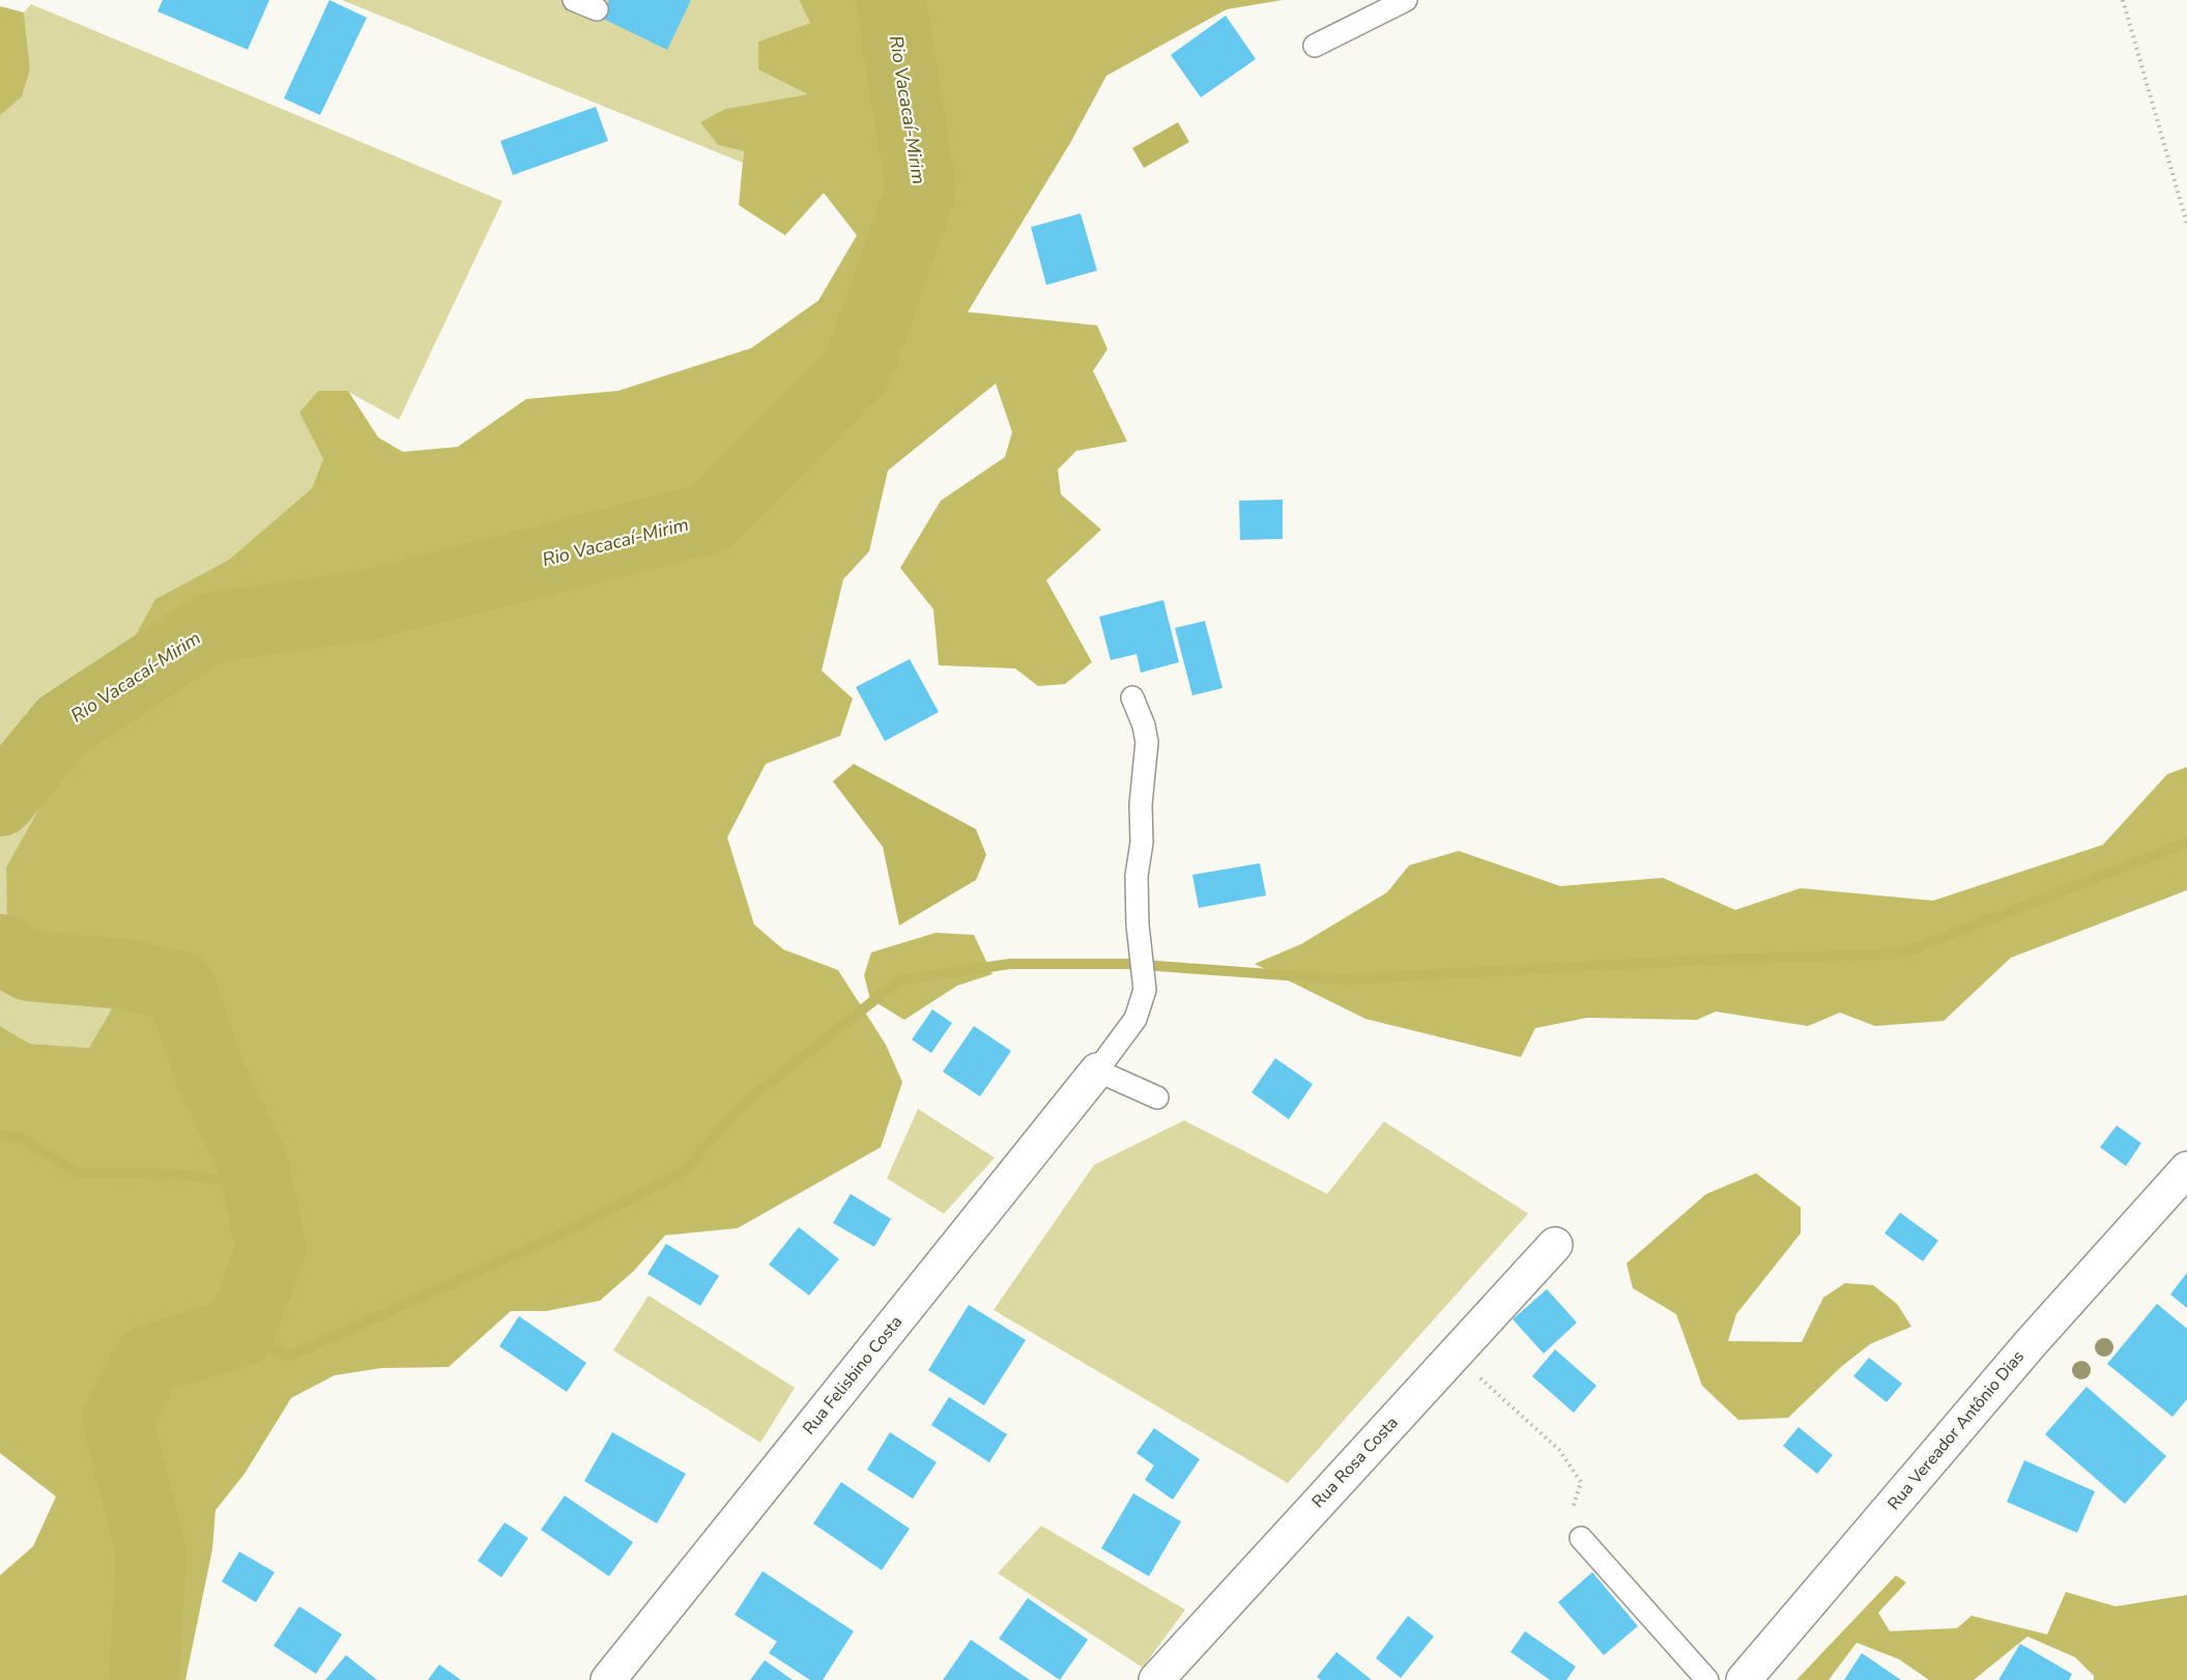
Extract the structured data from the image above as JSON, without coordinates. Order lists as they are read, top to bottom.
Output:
{
  "streets": {
    "street": ["Rua Felisbino Costa", "Rua Vereador Antônio Dias", "Rua Rosa Costa"]
  },
  "water": ["Rio Vacacaí-Mirim"]
}
